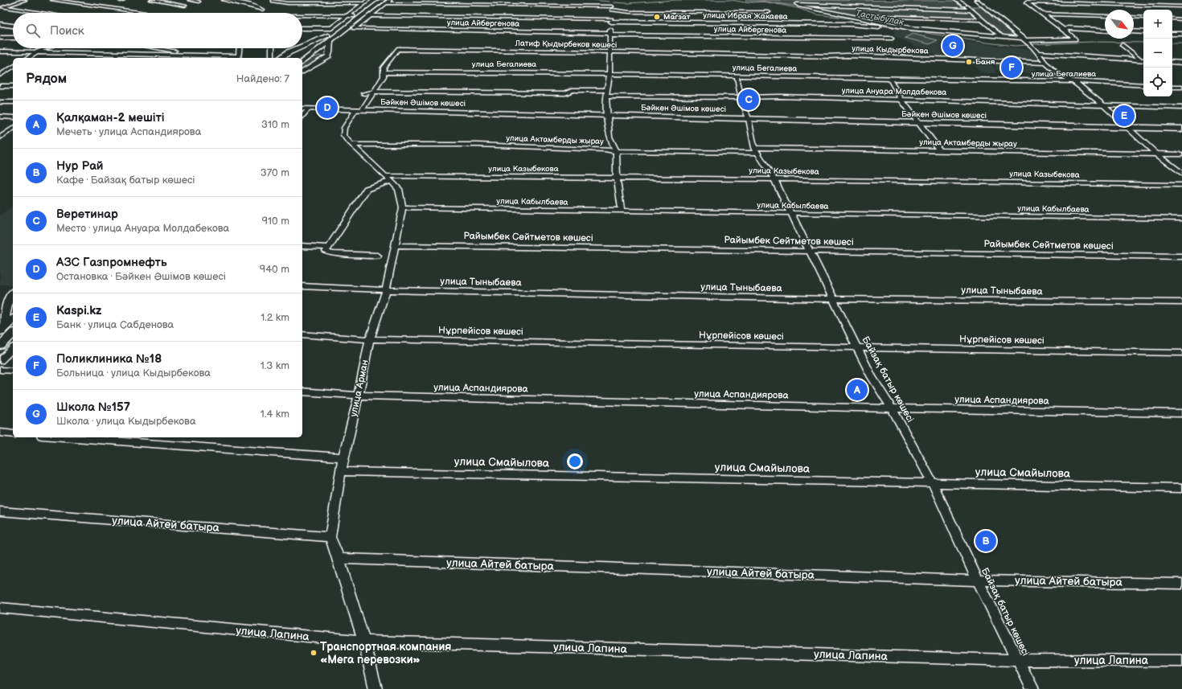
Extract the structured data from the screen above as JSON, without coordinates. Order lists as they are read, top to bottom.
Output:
{
  "streets": {
    "main road": ["Бәйкен Әшімов көшесі"],
    "street": [
      "улица Ибрая Жакаева",
      "улица Айбергенова",
      "Латиф Қыдырбеков көшесі",
      "улица Кыдырбекова",
      "улица Бегалиева",
      "улица Ануара Молдабекова",
      "улица Актамберды жырау",
      "улица Казыбекова",
      "улица Кабылбаева",
      "Райымбек Сейтметов көшесі",
      "улица Тыныбаева",
      "Нұрпейісов көшесі",
      "Байзақ батыр көшесі",
      "улица Арман",
      "улица Аспандиярова",
      "улица Смайылова",
      "улица Айтей батыра",
      "улица Лапина"
    ]
  },
  "crossings": [
    ["Латиф Қыдырбеков көшесі", "улица Кыдырбекова"],
    ["Латиф Қыдырбеков көшесі", "улица Бегалиева"],
    ["улица Бегалиева", "Байзақ батыр көшесі"],
    ["улица Ануара Молдабекова", "Байзақ батыр көшесі"],
    ["Бәйкен Әшімов көшесі", "Байзақ батыр көшесі"],
    ["Бәйкен Әшімов көшесі", "улица Арман"],
    ["улица Актамберды жырау", "Байзақ батыр көшесі"],
    ["улица Актамберды жырау", "улица Арман"],
    ["улица Казыбекова", "Байзақ батыр көшесі"],
    ["улица Казыбекова", "улица Арман"],
    ["улица Кабылбаева", "Байзақ батыр көшесі"],
    ["улица Кабылбаева", "улица Арман"],
    ["Райымбек Сейтметов көшесі", "Байзақ батыр көшесі"],
    ["Райымбек Сейтметов көшесі", "улица Арман"],
    ["улица Тыныбаева", "Байзақ батыр көшесі"],
    ["улица Тыныбаева", "улица Арман"],
    ["Нұрпейісов көшесі", "Байзақ батыр көшесі"],
    ["Нұрпейісов көшесі", "улица Арман"],
    ["Байзақ батыр көшесі", "улица Аспандиярова"],
    ["Байзақ батыр көшесі", "улица Смайылова"],
    ["Байзақ батыр көшесі", "улица Айтей батыра"],
    ["Байзақ батыр көшесі", "улица Лапина"],
    ["улица Арман", "улица Аспандиярова"],
    ["улица Арман", "улица Смайылова"],
    ["улица Арман", "улица Айтей батыра"]
  ],
  "water": ["Тастыбулак"],
  "places": ["Магзат", "Баня", "Транспортная компания «Мега перевозки»"],
  "north": "bottom right",
  "page": {
    "map_buttons": ["+", "−"],
    "search": "Поиск",
    "pins": [
      "G",
      "F",
      "C",
      "D",
      "E",
      "A",
      "B"
    ],
    "heading": ["Рядом", "Найдено: 7"],
    "list": [
      {
        "mark": "A",
        "name": "Қалқаман-2 мешіті",
        "note": "Мечеть · улица Аспандиярова",
        "value": "310 m"
      },
      {
        "mark": "B",
        "name": "Нур Рай",
        "note": "Кафе · Байзақ батыр көшесі",
        "value": "370 m"
      },
      {
        "mark": "C",
        "name": "Веретинар",
        "note": "Место · улица Ануара Молдабекова",
        "value": "910 m"
      },
      {
        "mark": "D",
        "name": "АЗС Газпромнефть",
        "note": "Остановка · Бәйкен Әшімов көшесі",
        "value": "940 m"
      },
      {
        "mark": "E",
        "name": "Kaspi.kz",
        "note": "Банк · улица Сабденова",
        "value": "1.2 km"
      },
      {
        "mark": "F",
        "name": "Поликлиника №18",
        "note": "Больница · улица Кыдырбекова",
        "value": "1.3 km"
      },
      {
        "mark": "G",
        "name": "Школа №157",
        "note": "Школа · улица Кыдырбекова",
        "value": "1.4 km"
      }
    ]
  }
}
